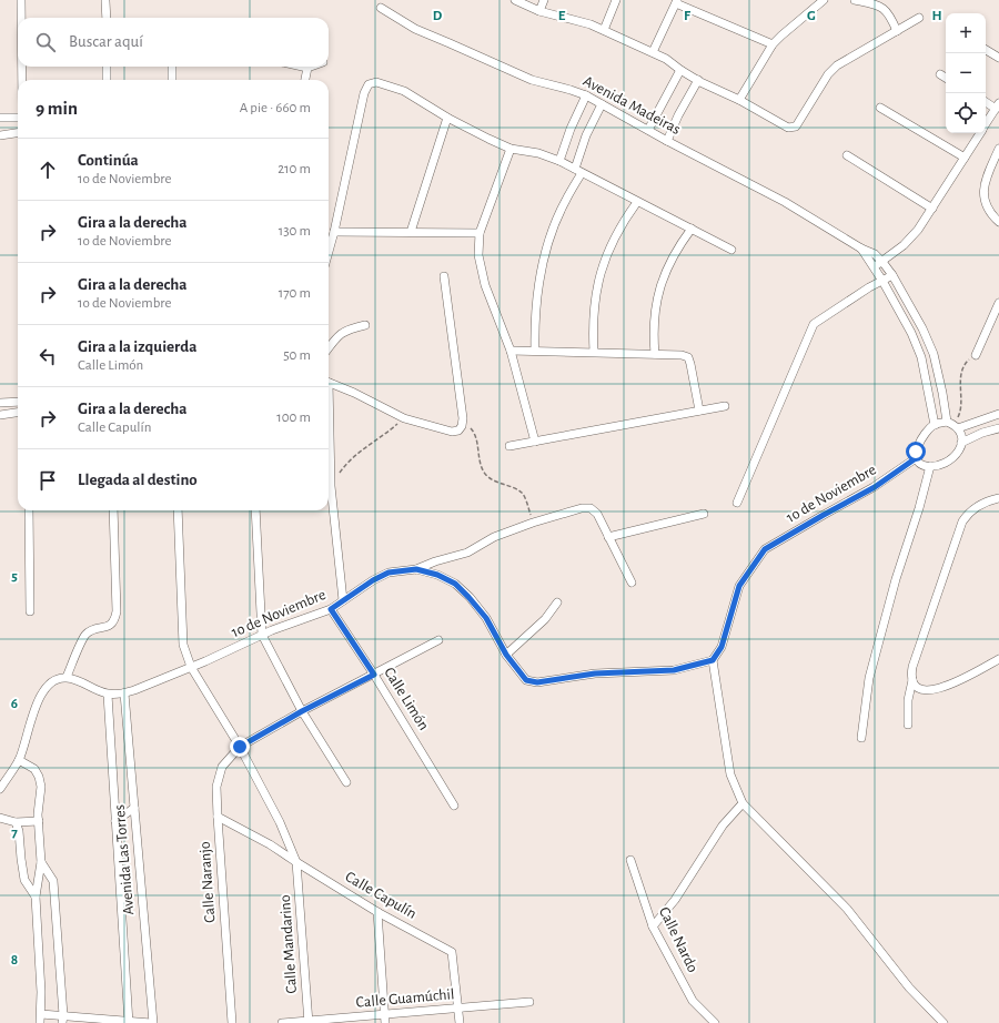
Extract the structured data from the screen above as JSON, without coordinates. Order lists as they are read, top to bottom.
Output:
{
  "streets": {
    "street": [
      "Avenida Madeiras",
      "1o de Noviembre",
      "Calle Limón",
      "Avenida Las Torres",
      "Calle Naranjo",
      "Calle Capulín",
      "Calle Nardo",
      "Calle Mandarino",
      "Calle Guamúchil"
    ]
  },
  "crossings": [
    ["Avenida Madeiras", "1o de Noviembre"],
    ["1o de Noviembre", "Calle Limón"],
    ["1o de Noviembre", "Avenida Las Torres"],
    ["Calle Naranjo", "Calle Capulín"],
    ["Calle Capulín", "Calle Mandarino"],
    ["Calle Capulín", "Calle Guamúchil"],
    ["Calle Mandarino", "Calle Guamúchil"]
  ],
  "page": {
    "map_buttons": ["+", "−"],
    "search": "Buscar aquí",
    "heading": ["9 min", "A pie · 660 m"],
    "list": [
      ["Continúa", "1o de Noviembre", "210 m"],
      ["Gira a la derecha", "1o de Noviembre", "130 m"],
      ["Gira a la derecha", "1o de Noviembre", "170 m"],
      ["Gira a la izquierda", "Calle Limón", "50 m"],
      ["Gira a la derecha", "Calle Capulín", "100 m"],
      "Llegada al destino"
    ]
  },
  "grid": {
    "columns": [
      "D",
      "E",
      "F",
      "G",
      "H"
    ],
    "rows": [
      "5",
      "6",
      "7",
      "8"
    ]
  }
}
